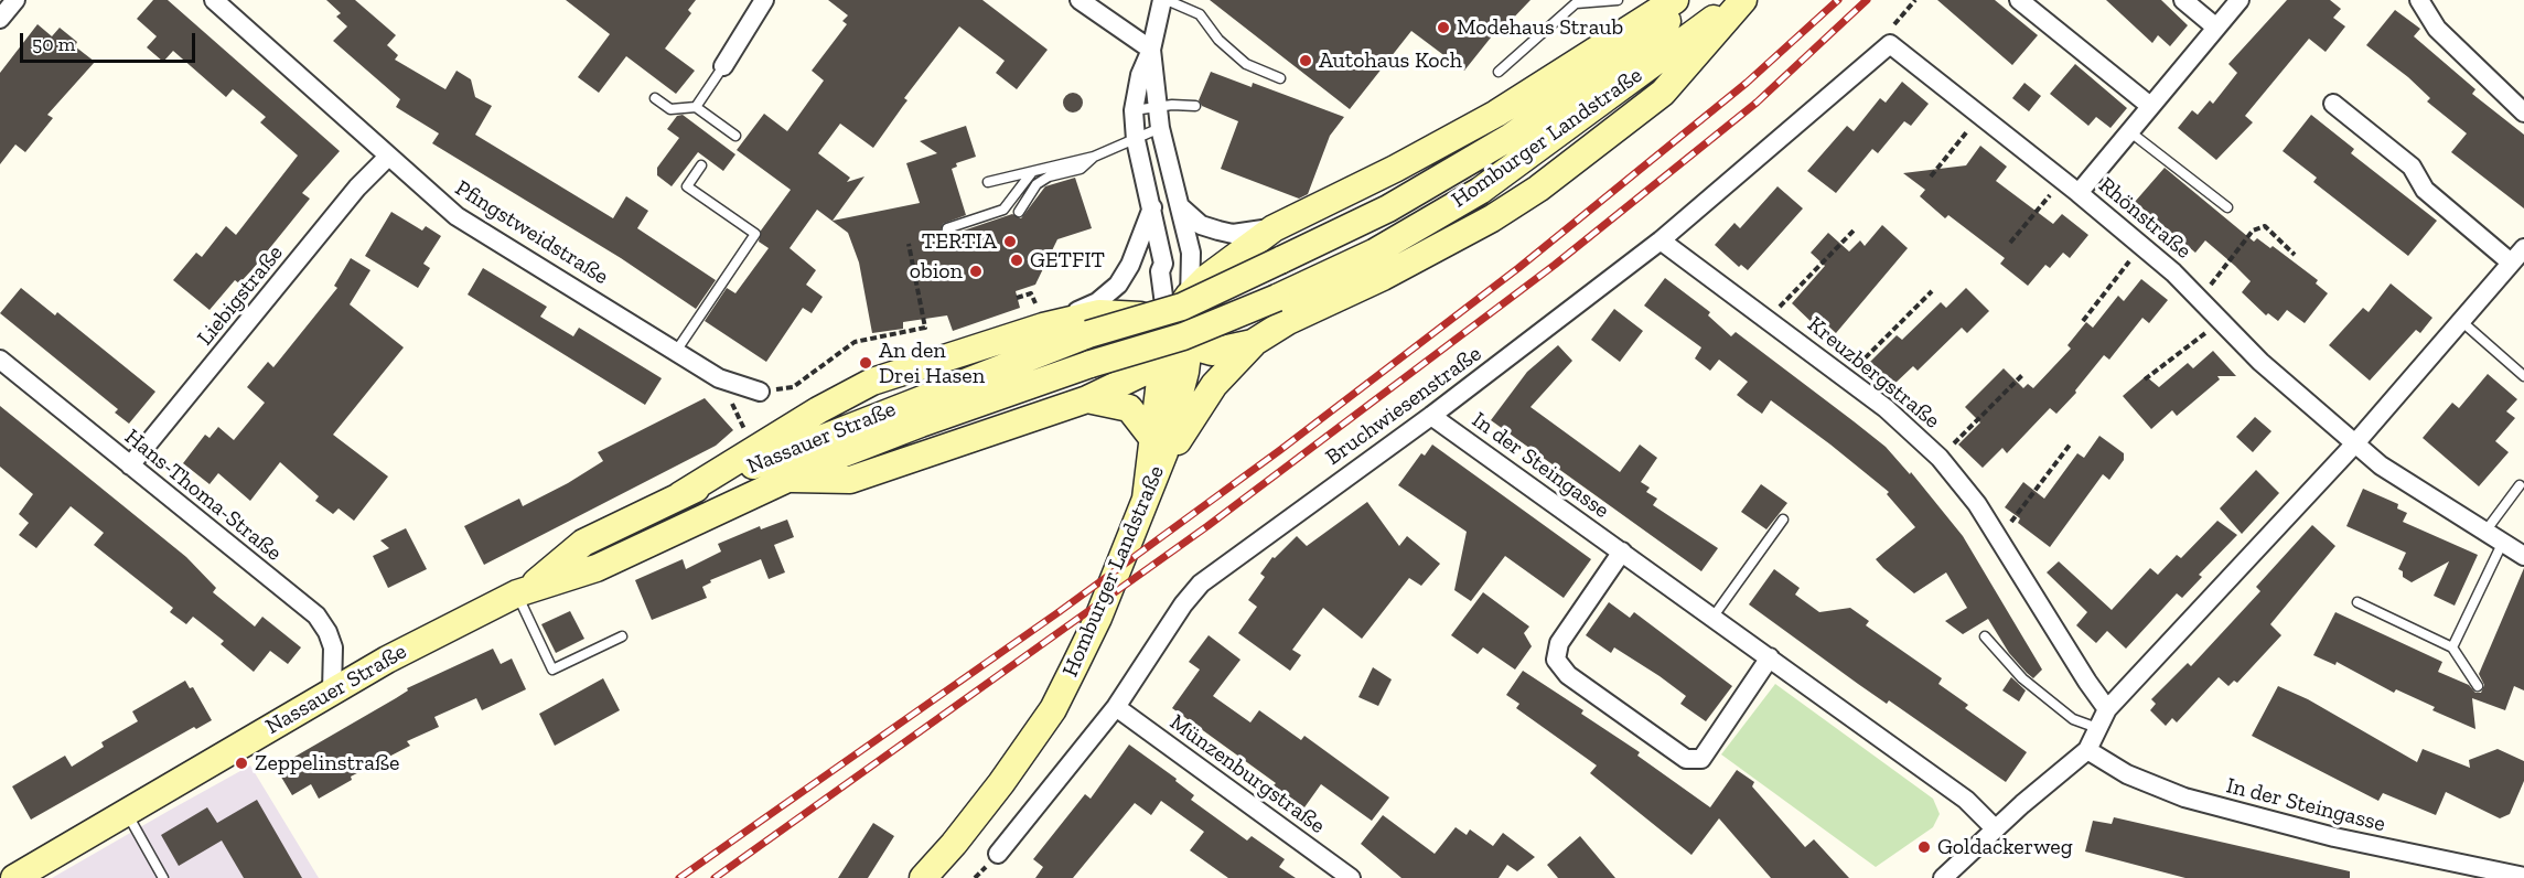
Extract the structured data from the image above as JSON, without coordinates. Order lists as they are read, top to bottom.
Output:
{
  "streets": {
    "main road": ["Homburger Landstraße", "Nassauer Straße"],
    "street": [
      "Rhönstraße",
      "Pfingstweidstraße",
      "Liebigstraße",
      "Kreuzbergstraße",
      "Bruchwiesenstraße",
      "In der Steingasse",
      "Hans-Thoma-Straße",
      "Münzenburgstraße"
    ]
  },
  "crossings": [
    ["Homburger Landstraße", "Nassauer Straße"],
    ["Rhönstraße", "Bruchwiesenstraße"],
    ["Pfingstweidstraße", "Liebigstraße"],
    ["Liebigstraße", "Hans-Thoma-Straße"],
    ["Kreuzbergstraße", "Bruchwiesenstraße"],
    ["Bruchwiesenstraße", "In der Steingasse"],
    ["Bruchwiesenstraße", "Münzenburgstraße"],
    ["Nassauer Straße", "Hans-Thoma-Straße"]
  ],
  "places": [
    "Modehaus Straub",
    "Autohaus Koch",
    "TERTIA",
    "GETFIT",
    "obion",
    "An den Drei Hasen",
    "Zeppelinstraße",
    "Goldackerweg"
  ],
  "scale_bar": "50 m"
}
